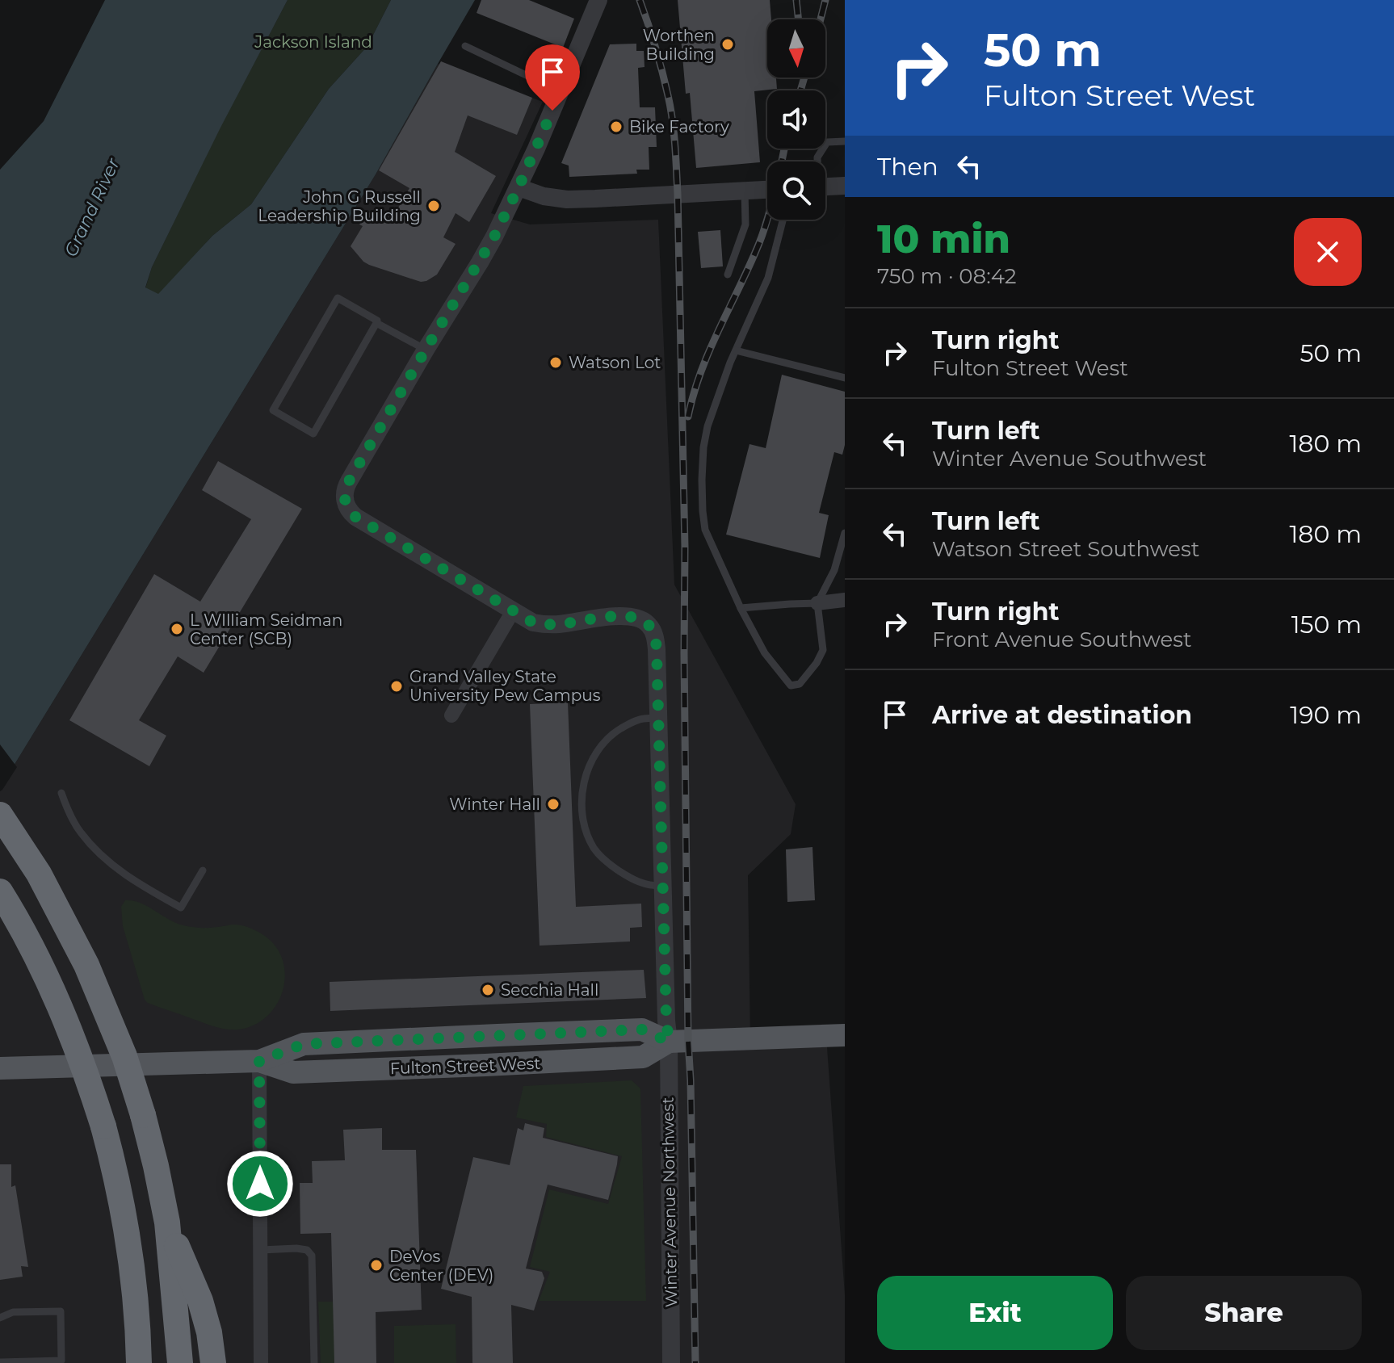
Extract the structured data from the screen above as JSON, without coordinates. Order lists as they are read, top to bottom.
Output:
{
  "streets": {
    "main road": ["Fulton Street West"],
    "street": ["Winter Avenue Northwest"]
  },
  "crossings": [
    ["Fulton Street West", "Winter Avenue Northwest"]
  ],
  "water": ["Grand River"],
  "parks": ["Jackson Island"],
  "places": [
    "Worthen Building",
    "Bike Factory",
    "John G Russell Leadership Building",
    "Watson Lot",
    "L WIlliam Seidman Center (SCB)",
    "Grand Valley State University Pew Campus",
    "Winter Hall",
    "Secchia Hall",
    "DeVos Center (DEV)"
  ],
  "north": "bottom",
  "page": {
    "turn": ["50 m", "Fulton Street West"],
    "then": "Then",
    "heading": ["10 min", "750 m · 08:42"],
    "list": [
      {
        "name": "Turn right",
        "note": "Fulton Street West",
        "value": "50 m"
      },
      {
        "name": "Turn left",
        "note": "Winter Avenue Southwest",
        "value": "180 m"
      },
      {
        "name": "Turn left",
        "note": "Watson Street Southwest",
        "value": "180 m"
      },
      {
        "name": "Turn right",
        "note": "Front Avenue Southwest",
        "value": "150 m"
      },
      {
        "name": "Arrive at destination",
        "value": "190 m"
      }
    ],
    "buttons": ["Exit", "Share"]
  }
}
